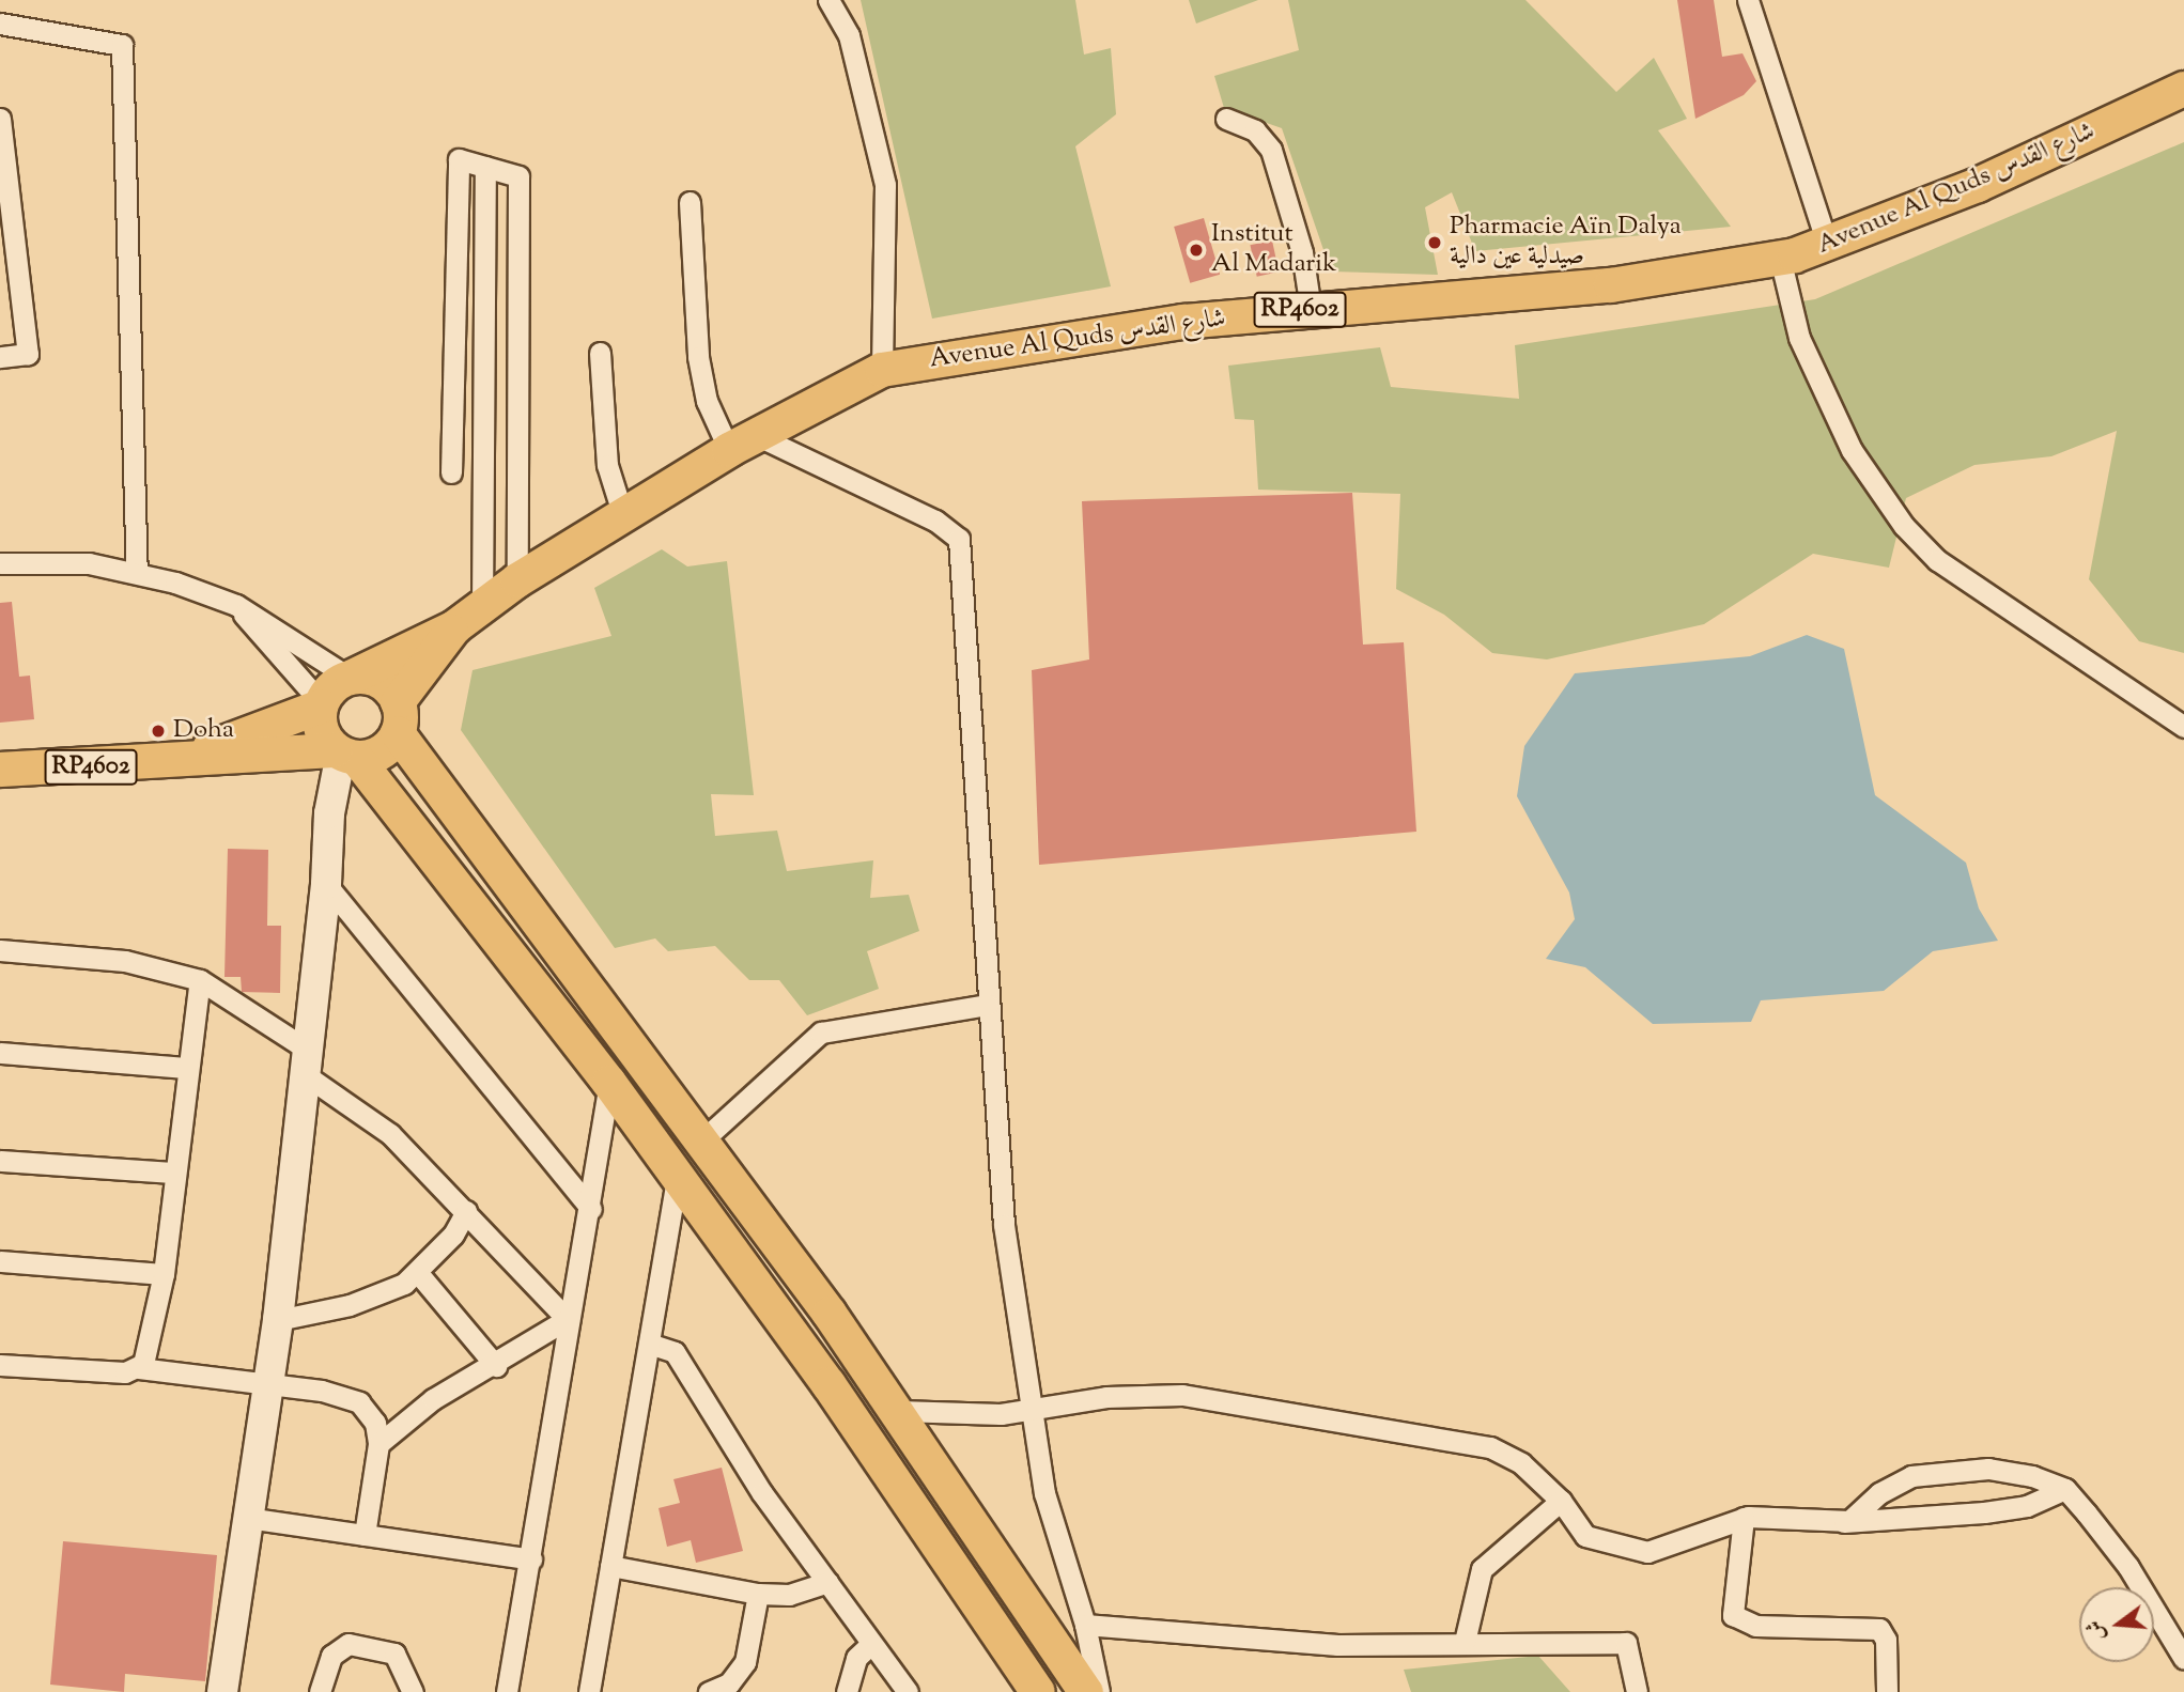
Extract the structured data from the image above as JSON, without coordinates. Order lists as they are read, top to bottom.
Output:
{
  "streets": {
    "main road": ["Avenue Al Quds شارع القدس", "RP4602"]
  },
  "crossings": [
    ["Avenue Al Quds شارع القدس", "RP4602"]
  ],
  "places": ["Pharmacie Aïn Dalya صيدلية عين دالية", "Institut Al Madarik", "Doha"],
  "north": "left"
}
